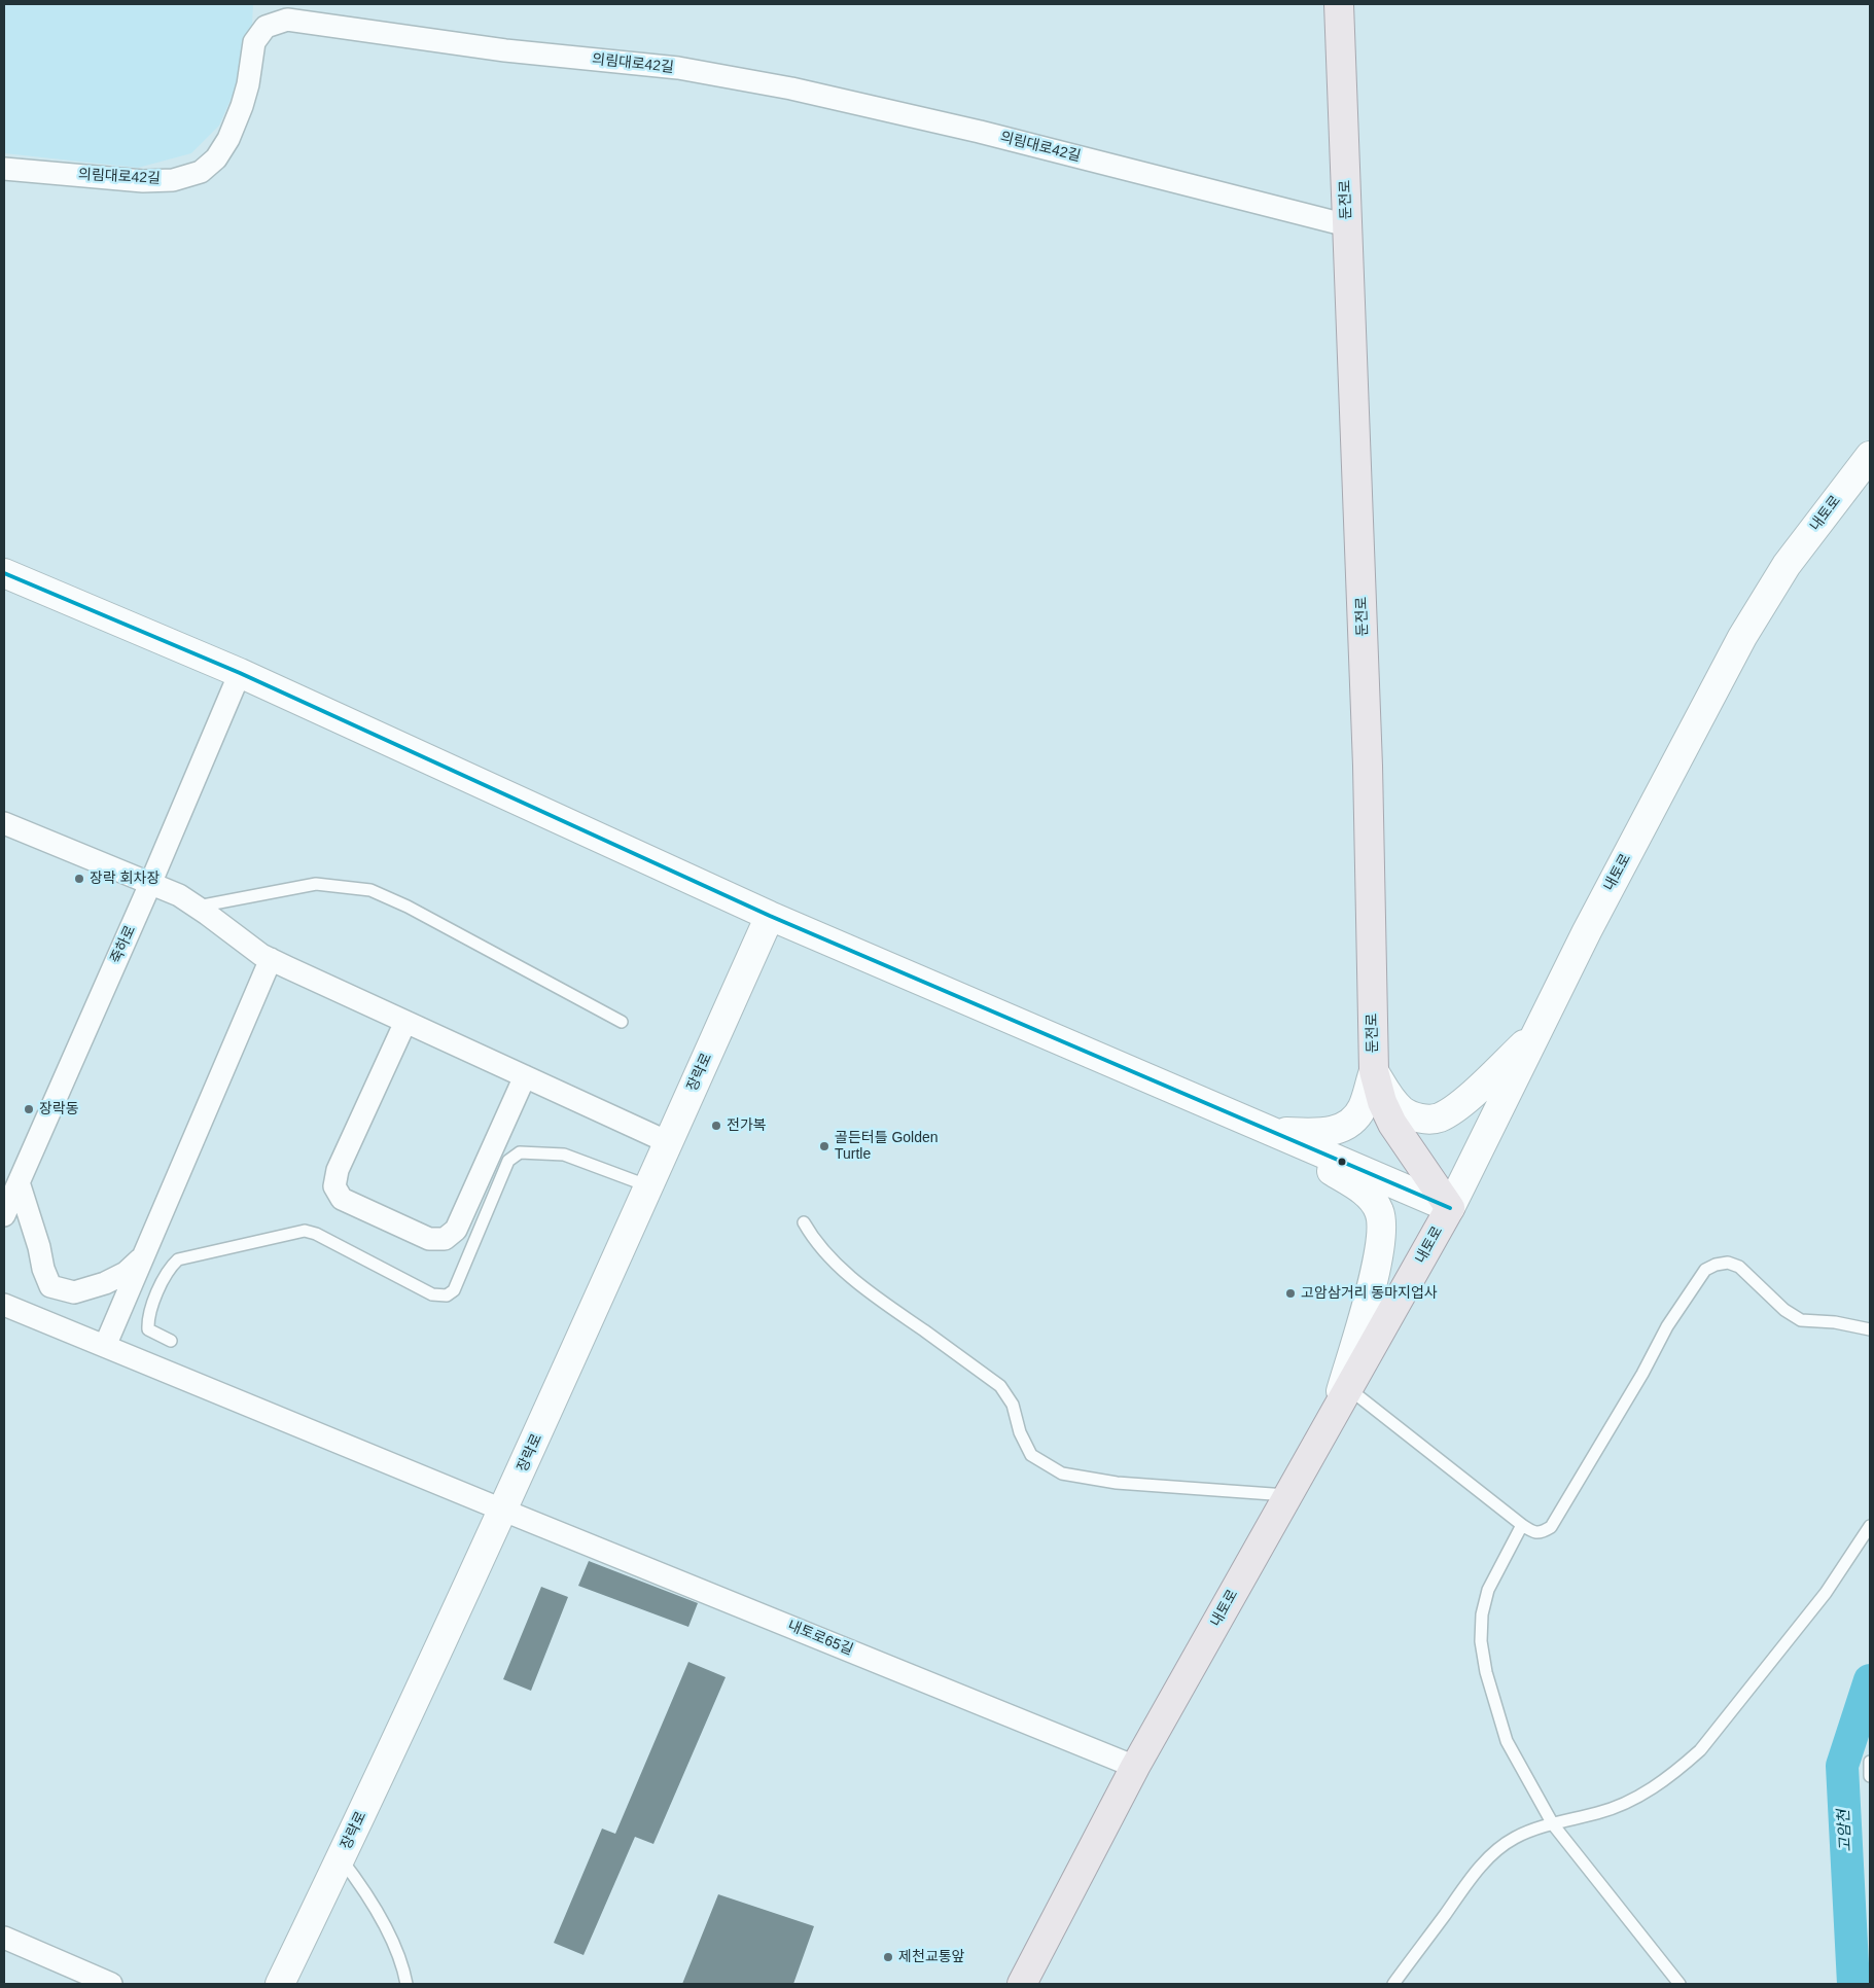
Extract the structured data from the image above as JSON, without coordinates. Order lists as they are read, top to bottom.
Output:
{
  "streets": {
    "main road": ["둔전로", "내토로"],
    "street": [
      "의림대로42길",
      "죽하로",
      "장락로",
      "내토로65길"
    ]
  },
  "crossings": [
    ["의림대로42길", "둔전로"],
    ["둔전로", "내토로"],
    ["내토로", "내토로65길"],
    ["장락로", "내토로65길"]
  ],
  "water": ["고암천"],
  "places": [
    "장락 회차장",
    "장락동",
    "전가복",
    "골든터틀 Golden Turtle",
    "고암삼거리 동마지업사",
    "제천교통앞"
  ]
}
